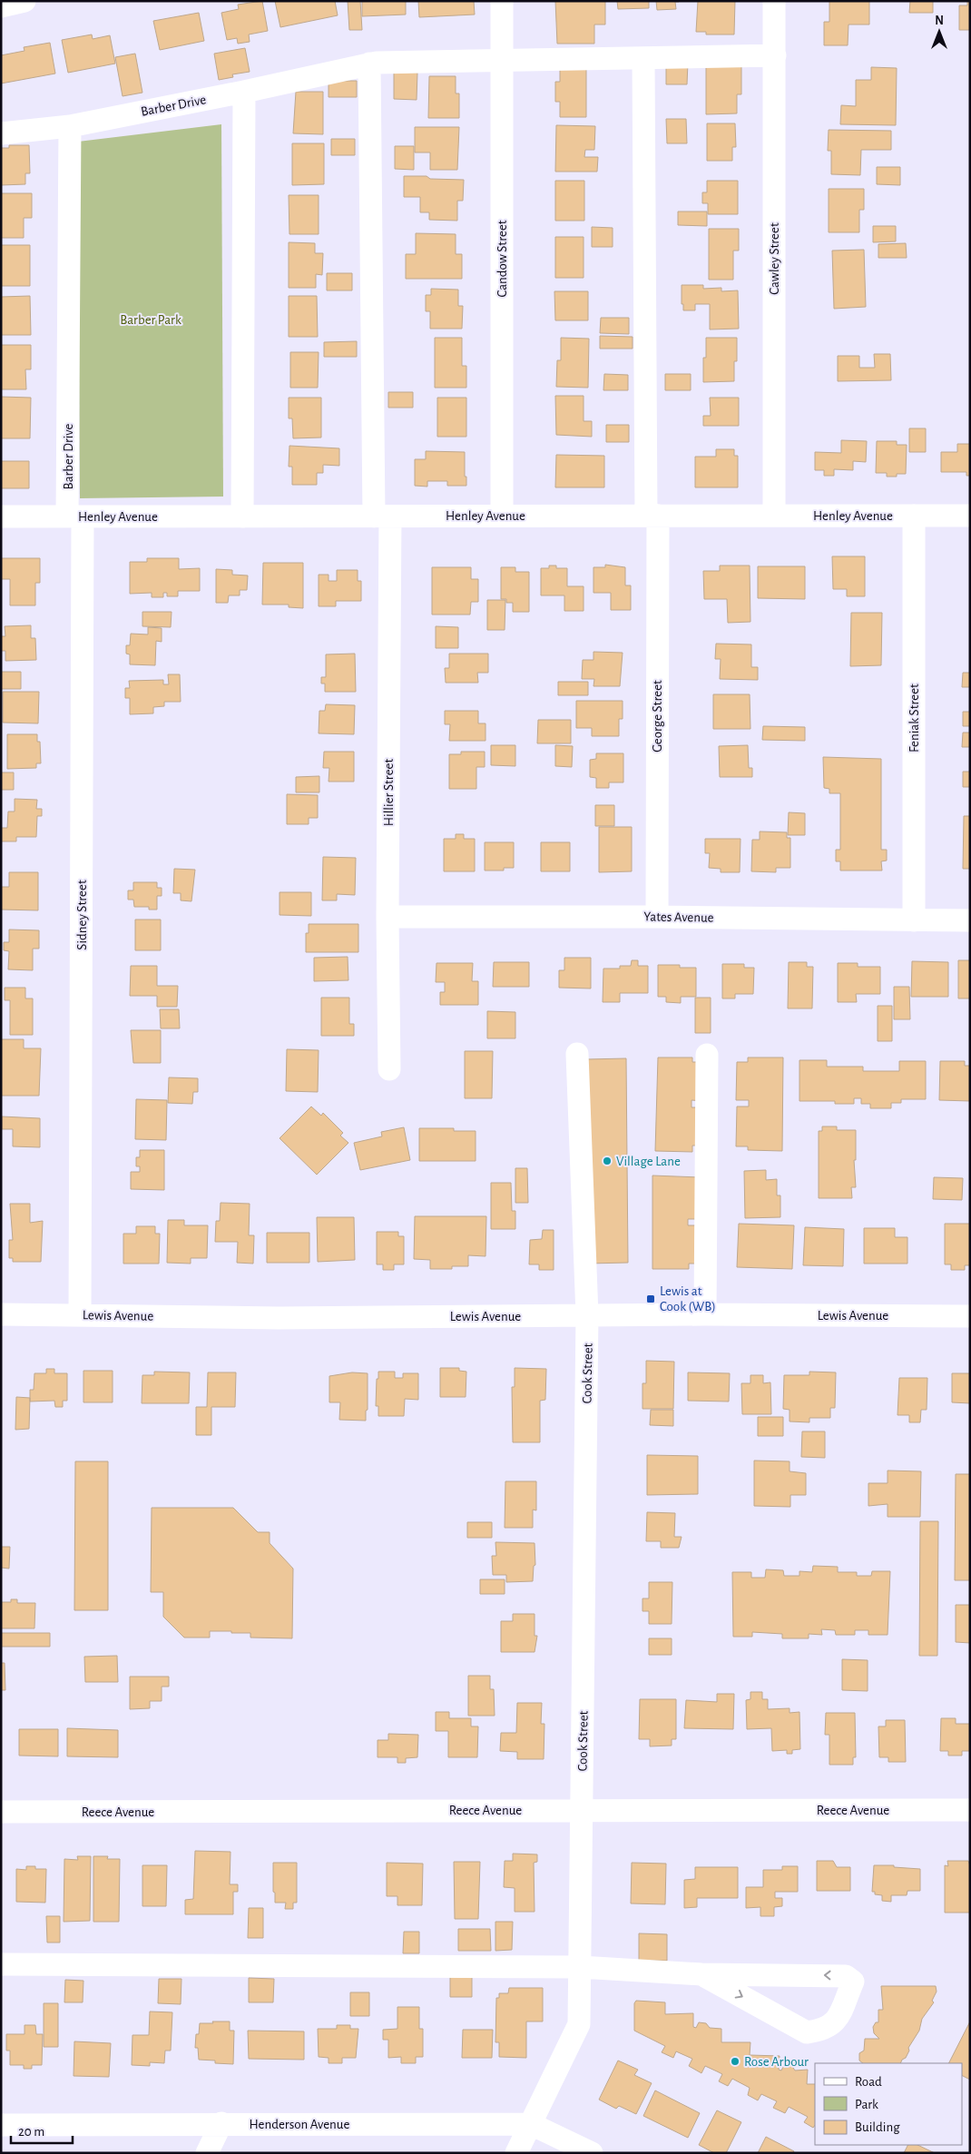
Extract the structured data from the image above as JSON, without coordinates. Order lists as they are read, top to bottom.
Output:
{
  "streets": {
    "street": [
      "Barber Drive",
      "Candow Street",
      "Cawley Street",
      "Henley Avenue",
      "George Street",
      "Feniak Street",
      "Hillier Street",
      "Sidney Street",
      "Yates Avenue",
      "Lewis Avenue",
      "Cook Street",
      "Reece Avenue",
      "Henderson Avenue"
    ]
  },
  "crossings": [
    ["Barber Drive", "Candow Street"],
    ["Barber Drive", "Cawley Street"],
    ["Barber Drive", "Henley Avenue"],
    ["Barber Drive", "George Street"],
    ["Barber Drive", "Hillier Street"],
    ["Barber Drive", "Sidney Street"],
    ["Candow Street", "Henley Avenue"],
    ["Cawley Street", "Henley Avenue"],
    ["Henley Avenue", "George Street"],
    ["Henley Avenue", "Feniak Street"],
    ["Henley Avenue", "Hillier Street"],
    ["Henley Avenue", "Sidney Street"],
    ["George Street", "Yates Avenue"],
    ["Feniak Street", "Yates Avenue"],
    ["Hillier Street", "Yates Avenue"],
    ["Sidney Street", "Lewis Avenue"],
    ["Lewis Avenue", "Cook Street"],
    ["Cook Street", "Reece Avenue"],
    ["Cook Street", "Henderson Avenue"]
  ],
  "parks": ["Barber Park"],
  "places": {
    "other": ["Village Lane", "Rose Arbour"],
    "transit": ["Lewis at Cook (WB)"]
  },
  "legend": ["Road", "Park", "Building"],
  "scale_bar": "20 m",
  "north": "top"
}
